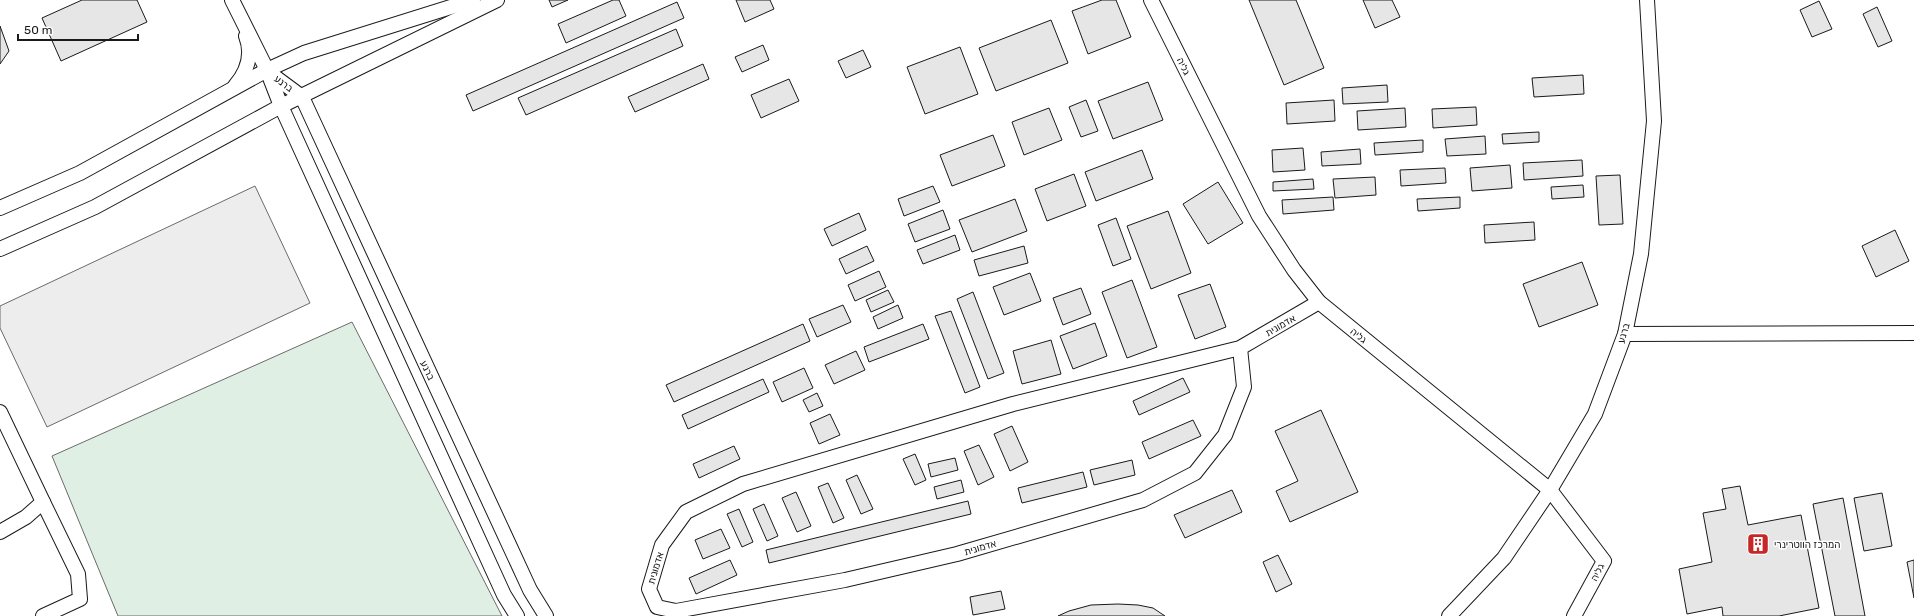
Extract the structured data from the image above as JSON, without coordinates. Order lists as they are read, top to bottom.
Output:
{
  "streets": {
    "street": ["גליה", "ברנע", "אדמונית"]
  },
  "crossings": [
    ["גליה", "ברנע"],
    ["גליה", "אדמונית"]
  ],
  "places": {
    "building": ["המרכז הווטרינרי"]
  },
  "scale_bar": "50 m"
}
